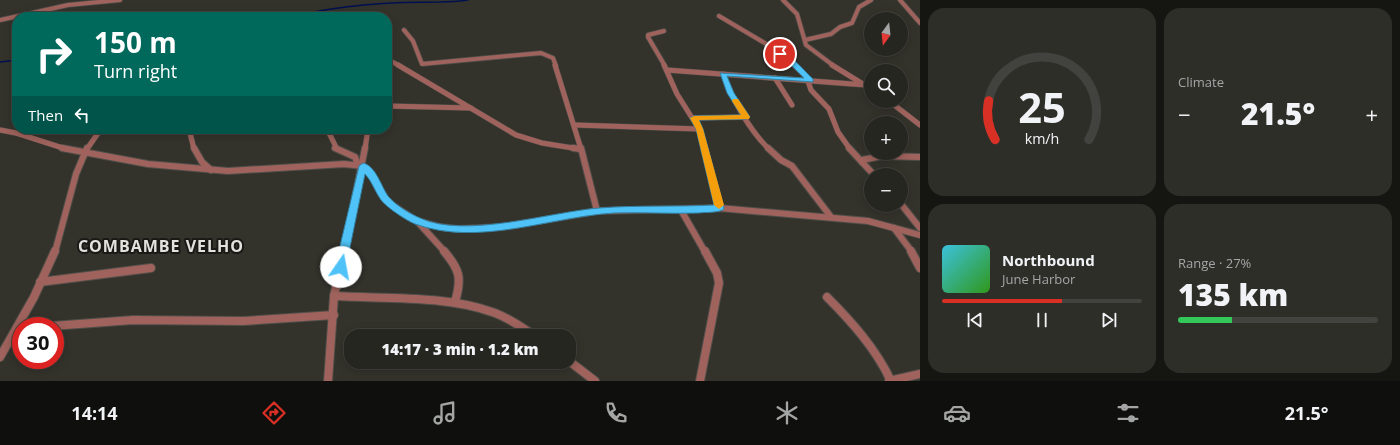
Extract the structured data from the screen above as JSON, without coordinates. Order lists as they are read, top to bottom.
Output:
{
  "districts": ["COMBAMBE VELHO"],
  "north": "bottom",
  "page": {
    "tile": [
      "Climate",
      ["Range · 27%", "135 km"]
    ],
    "map_buttons": ["+", "−"],
    "turn": ["150 m", "Turn right"],
    "then": "Then",
    "heat": ["−", "21.5°", "+"],
    "song": ["Northbound", "June Harbor"],
    "limit": "30",
    "trip": "14:17 · 3 min · 1.2 km",
    "tabs": ["14:14", "21.5°"],
    "gauge": ["25", "km/h"]
  }
}
